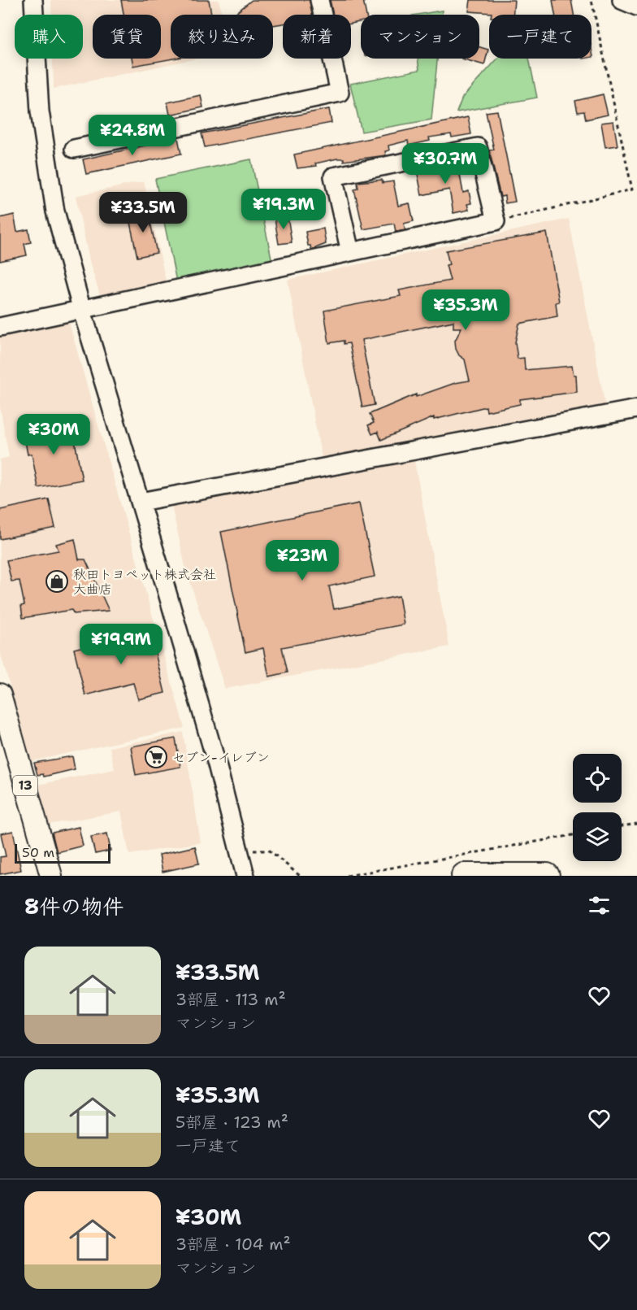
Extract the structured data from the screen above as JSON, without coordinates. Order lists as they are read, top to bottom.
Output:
{
  "streets": {
    "main road": ["13"]
  },
  "places": {
    "shop": ["秋田トヨペット株式会社 大曲店"],
    "supermarket": ["セブン-イレブン"]
  },
  "scale_bar": "50 m",
  "page": {
    "chip": [
      "購入",
      "賃貸",
      "絞り込み",
      "新着",
      "マンション",
      "一戸建て"
    ],
    "price": [
      "¥24.8M",
      "¥30.7M",
      "¥19.3M",
      "¥33.5M",
      "¥35.3M",
      "¥30M",
      "¥23M",
      "¥19.9M"
    ],
    "scale": "50 m",
    "heading": "8件の物件",
    "list": [
      {
        "name": "¥33.5M",
        "note": "3部屋 · 113 m² · マンション"
      },
      {
        "name": "¥35.3M",
        "note": "5部屋 · 123 m² · 一戸建て"
      },
      {
        "name": "¥30M",
        "note": "3部屋 · 104 m² · マンション"
      }
    ]
  }
}
